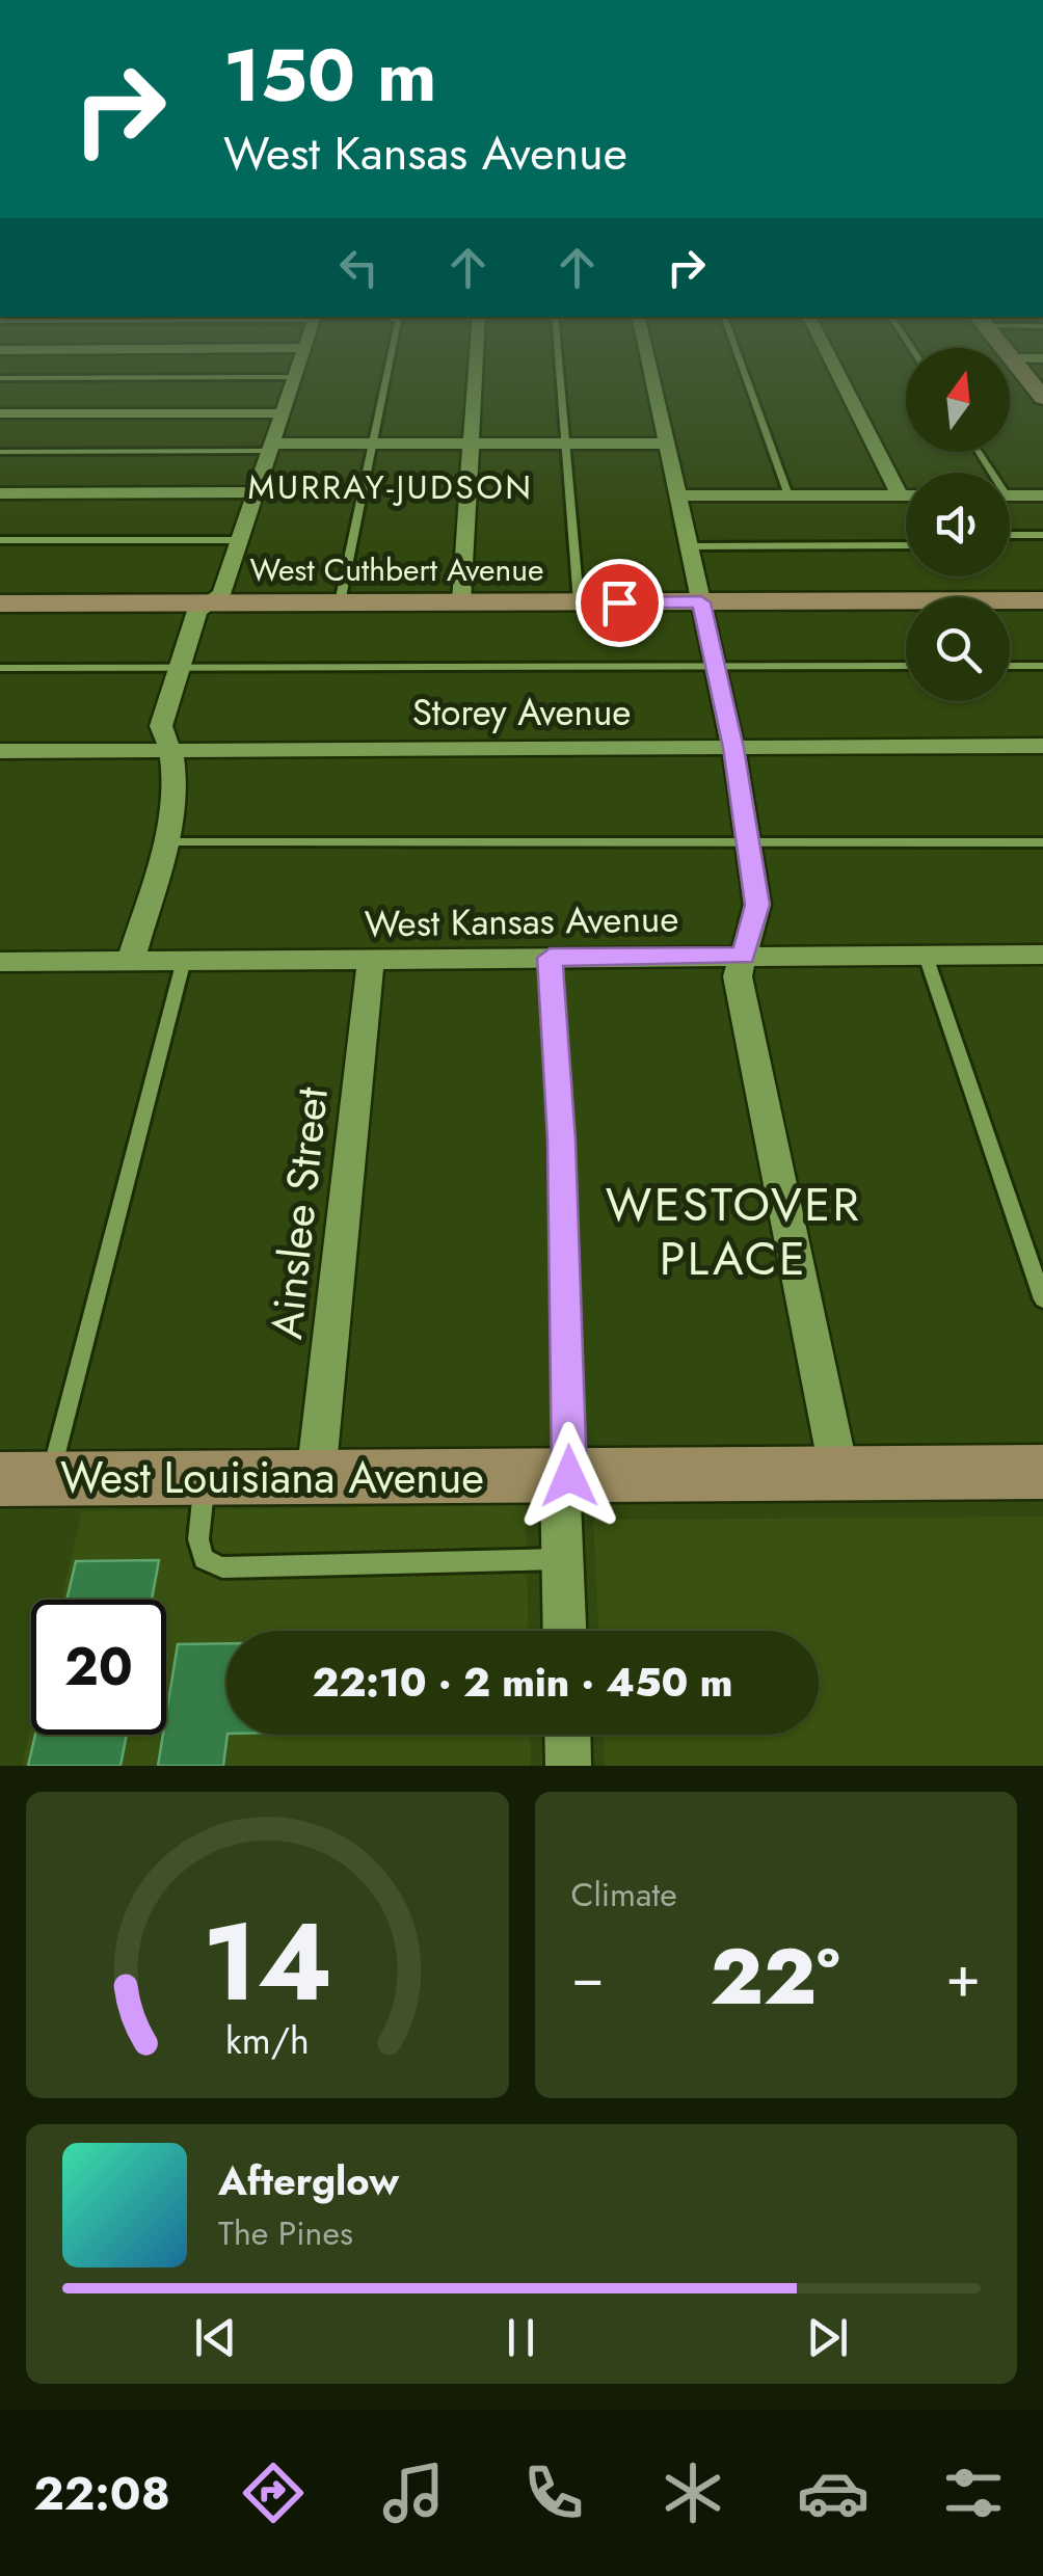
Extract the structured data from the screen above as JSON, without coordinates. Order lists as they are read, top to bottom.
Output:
{
  "streets": {
    "street": [
      "West Cuthbert Avenue",
      "Storey Avenue",
      "West Kansas Avenue",
      "Ainslee Street",
      "West Louisiana Avenue"
    ]
  },
  "crossings": [
    ["West Kansas Avenue", "Ainslee Street"],
    ["Ainslee Street", "West Louisiana Avenue"]
  ],
  "districts": ["MURRAY-JUDSON", "WESTOVER PLACE"],
  "north": "top",
  "page": {
    "turn": ["150 m", "West Kansas Avenue"],
    "limit": "20",
    "trip": "22:10 · 2 min · 450 m",
    "tile": "Climate",
    "heat": ["−", "22°", "+"],
    "song": ["Afterglow", "The Pines"],
    "tabs": "22:08",
    "gauge": ["14", "km/h"]
  }
}
